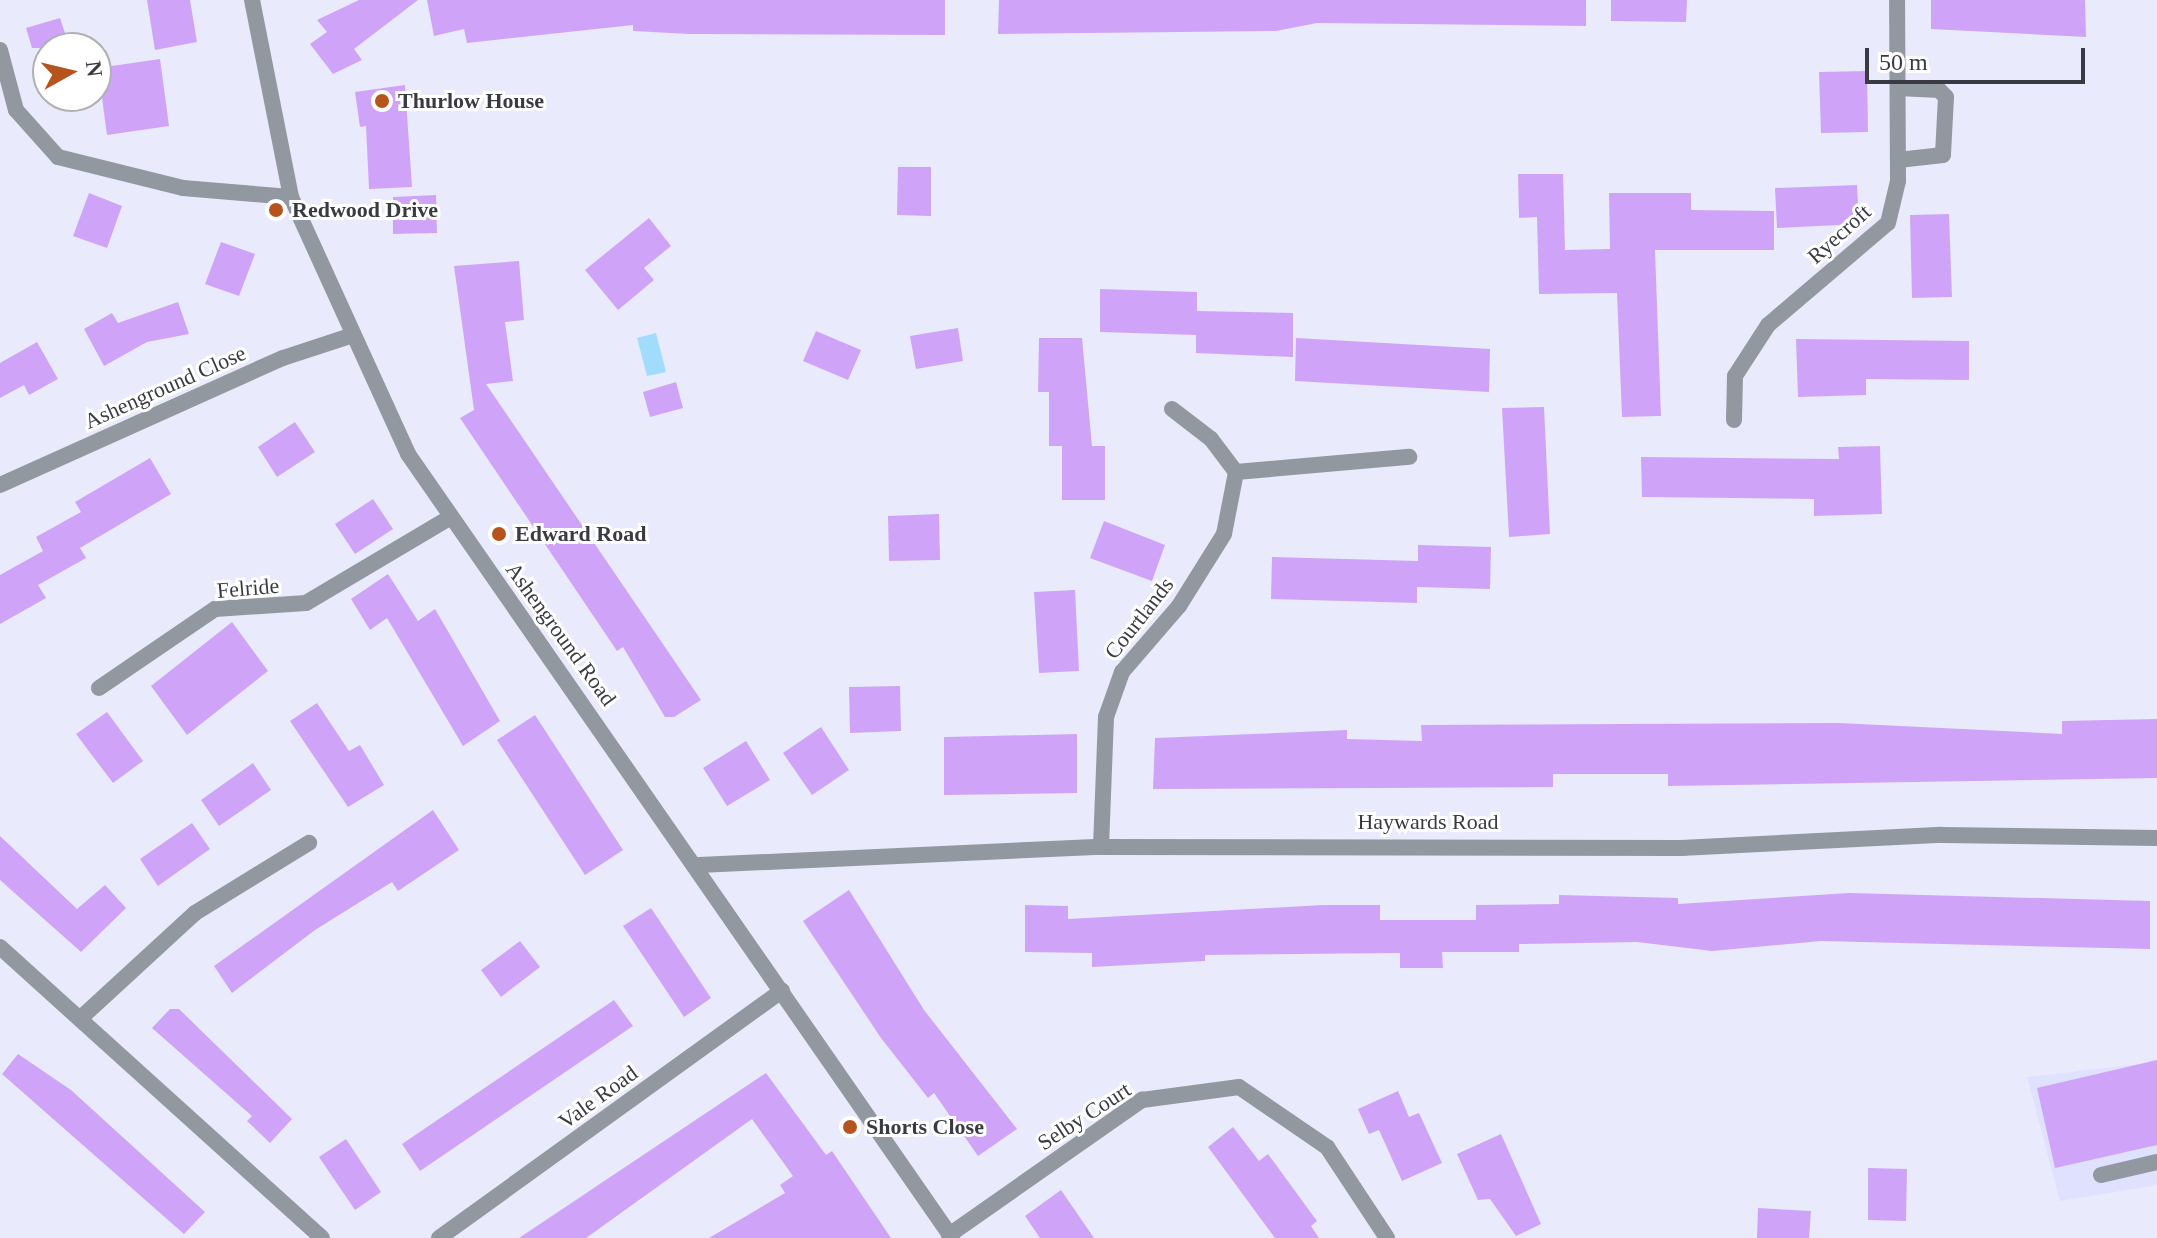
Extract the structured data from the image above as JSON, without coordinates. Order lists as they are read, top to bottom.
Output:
{
  "streets": {
    "street": [
      "Ryecroft",
      "Ashenground Close",
      "Felride",
      "Courtlands",
      "Ashenground Road",
      "Haywards Road",
      "Vale Road",
      "Selby Court"
    ]
  },
  "crossings": [
    ["Ashenground Close", "Ashenground Road"],
    ["Felride", "Ashenground Road"],
    ["Courtlands", "Haywards Road"],
    ["Ashenground Road", "Haywards Road"],
    ["Ashenground Road", "Vale Road"],
    ["Ashenground Road", "Selby Court"]
  ],
  "places": [
    "Thurlow House",
    "Redwood Drive",
    "Edward Road",
    "Shorts Close"
  ],
  "scale_bar": "50 m",
  "north": "right"
}
